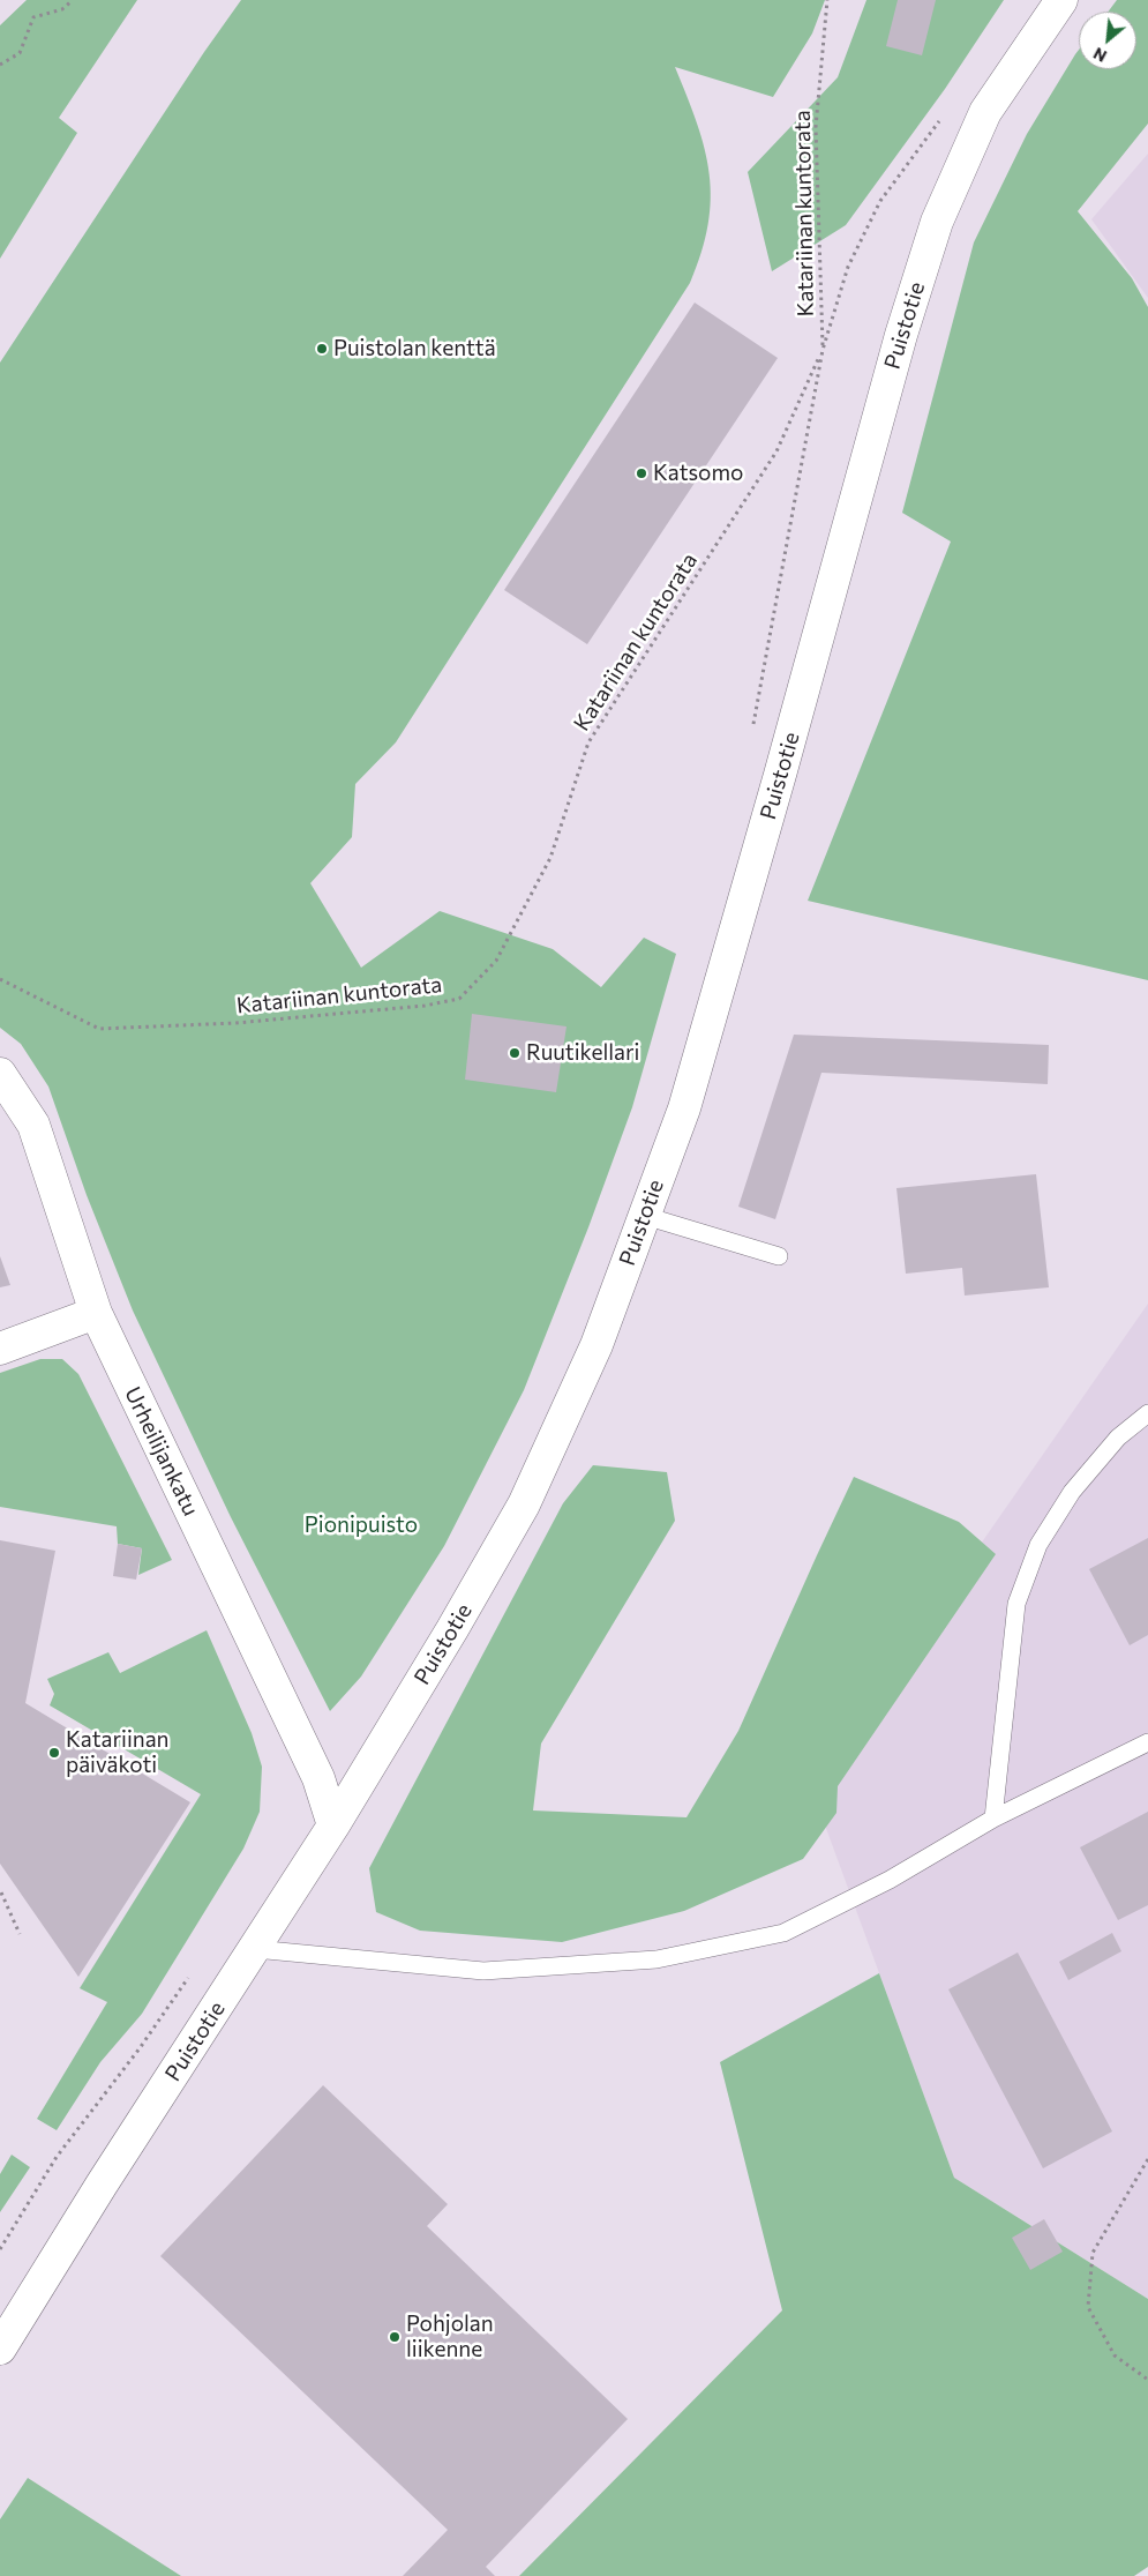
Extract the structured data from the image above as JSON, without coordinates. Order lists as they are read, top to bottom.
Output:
{
  "streets": {
    "street": ["Puistotie", "Urheilijankatu"],
    "path": ["Katariinan kuntorata"]
  },
  "crossings": [
    ["Puistotie", "Urheilijankatu"]
  ],
  "parks": ["Pionipuisto"],
  "places": [
    "Puistolan kenttä",
    "Katsomo",
    "Ruutikellari",
    "Katariinan päiväkoti",
    "Pohjolan liikenne"
  ],
  "north": "bottom left"
}
